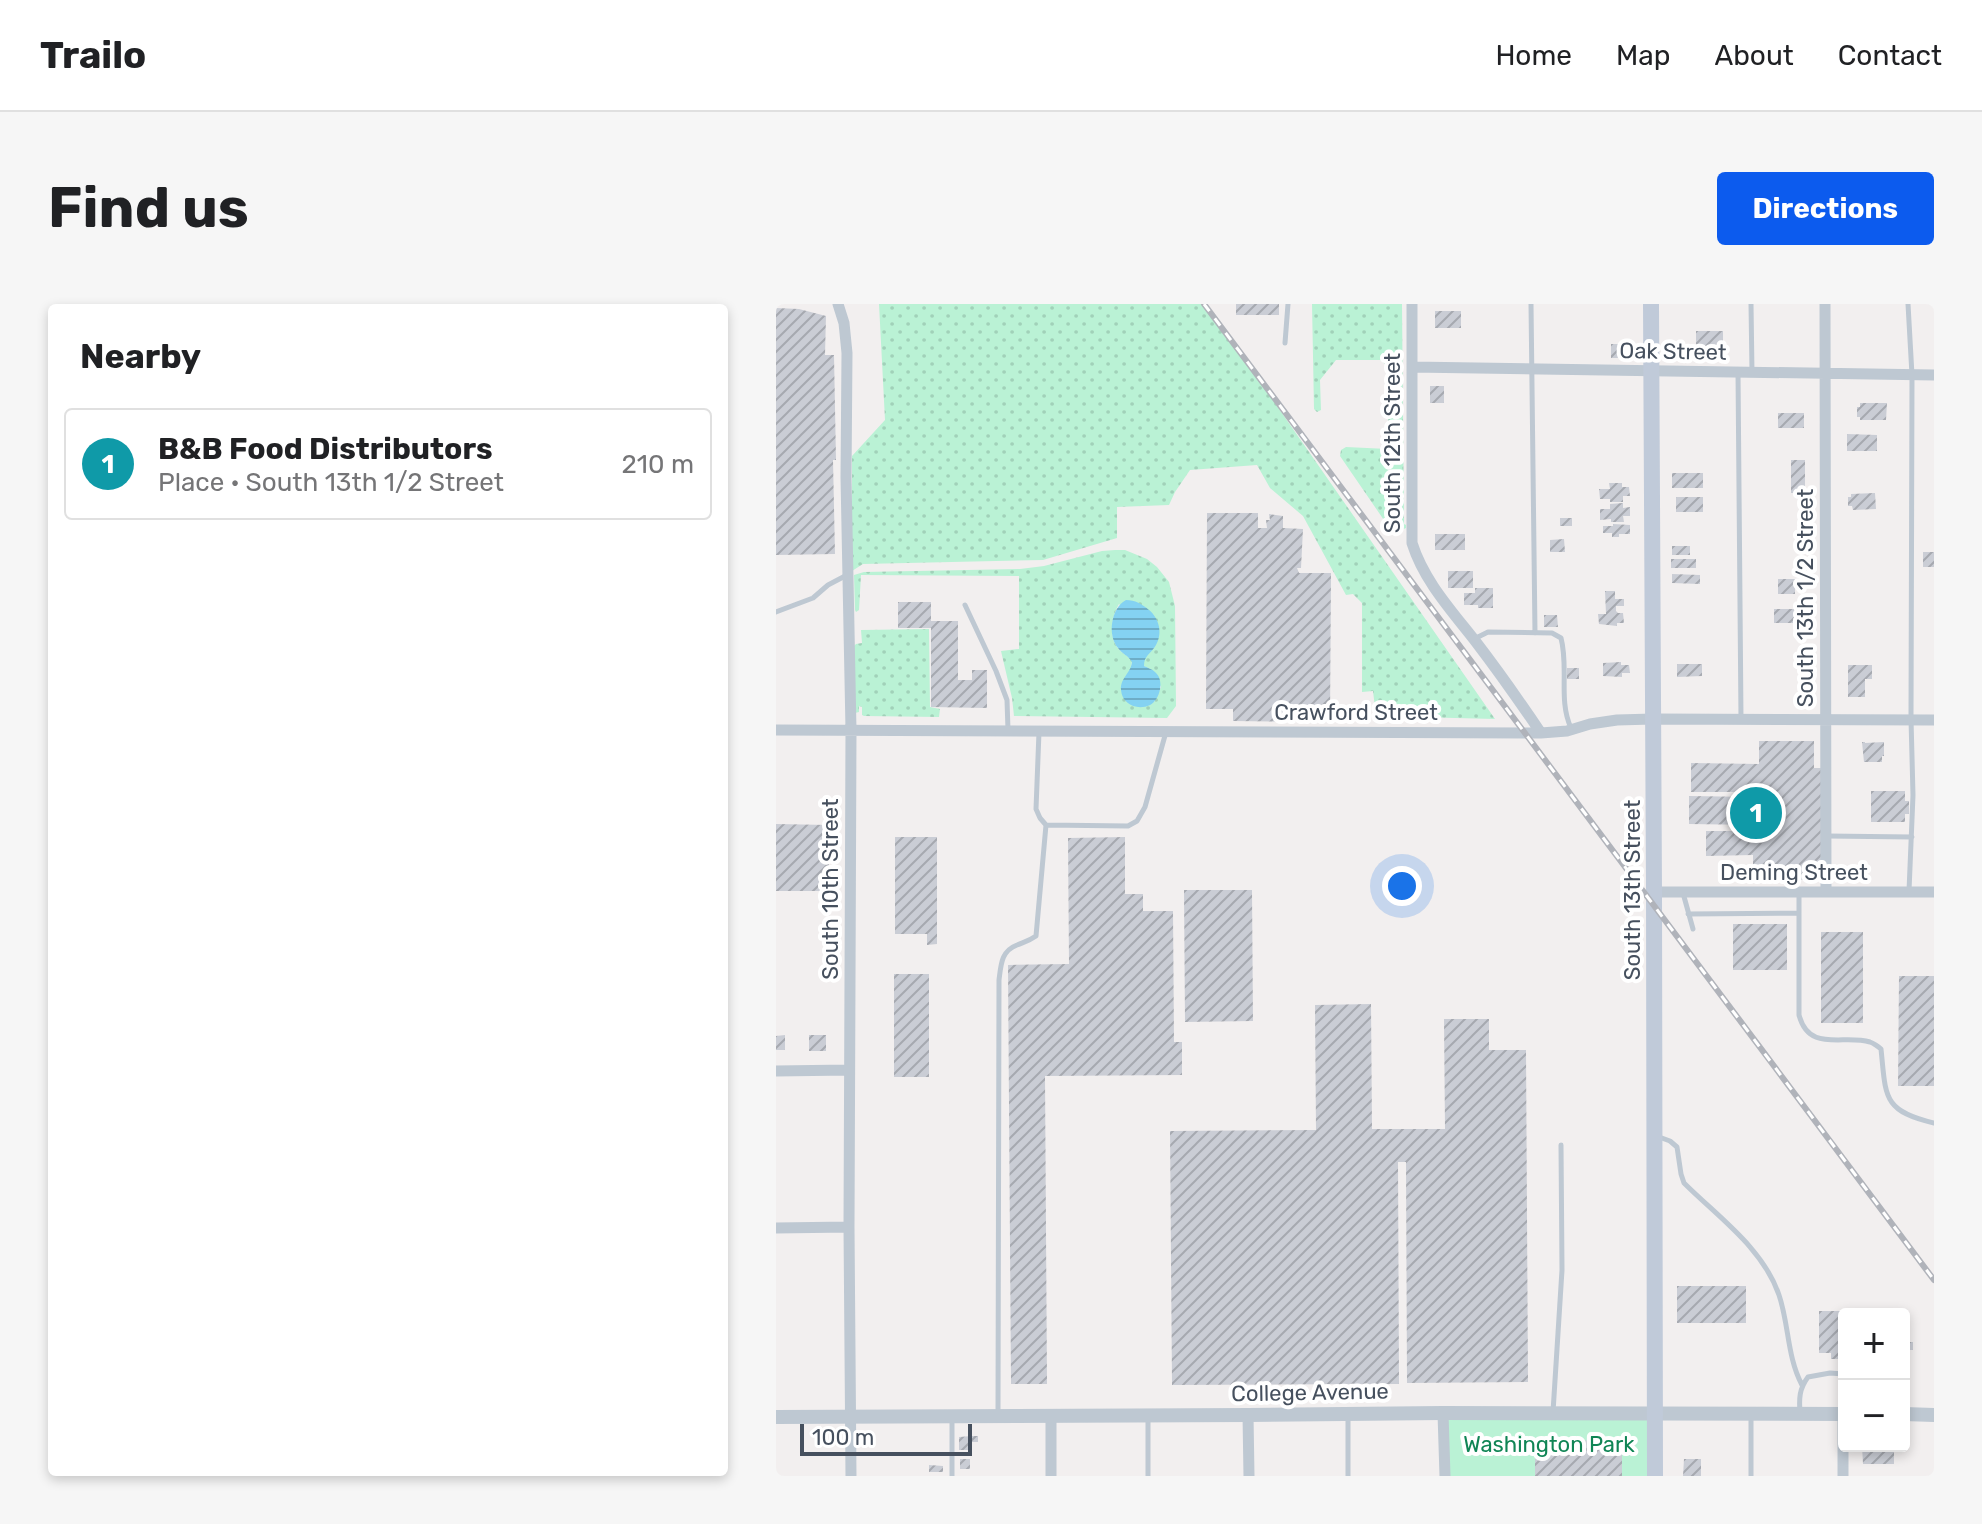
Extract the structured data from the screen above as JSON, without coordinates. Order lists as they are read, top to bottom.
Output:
{
  "streets": {
    "main road": ["South 13th Street"],
    "street": [
      "Oak Street",
      "South 12th Street",
      "South 13th 1/2 Street",
      "Crawford Street",
      "Deming Street",
      "South 10th Street",
      "College Avenue"
    ]
  },
  "crossings": [
    ["Oak Street", "South 12th Street"],
    ["Oak Street", "South 13th 1/2 Street"],
    ["Oak Street", "South 13th Street"],
    ["South 12th Street", "Crawford Street"],
    ["South 13th 1/2 Street", "Crawford Street"],
    ["South 13th 1/2 Street", "Deming Street"],
    ["Crawford Street", "South 10th Street"],
    ["Crawford Street", "South 13th Street"],
    ["Deming Street", "South 13th Street"],
    ["South 10th Street", "College Avenue"],
    ["South 13th Street", "College Avenue"]
  ],
  "parks": ["Washington Park"],
  "scale_bar": "100 m",
  "page": {
    "header": "Trailo",
    "nav": [
      "Home",
      "Map",
      "About",
      "Contact"
    ],
    "buttons": "Directions",
    "title": "Find us",
    "heading": "Nearby",
    "list": [
      {
        "mark": "1",
        "name": "B&B Food Distributors",
        "note": "Place · South 13th 1/2 Street",
        "value": "210 m"
      }
    ],
    "pins": "1",
    "map_buttons": ["+", "−"],
    "scale": "100 m"
  }
}
